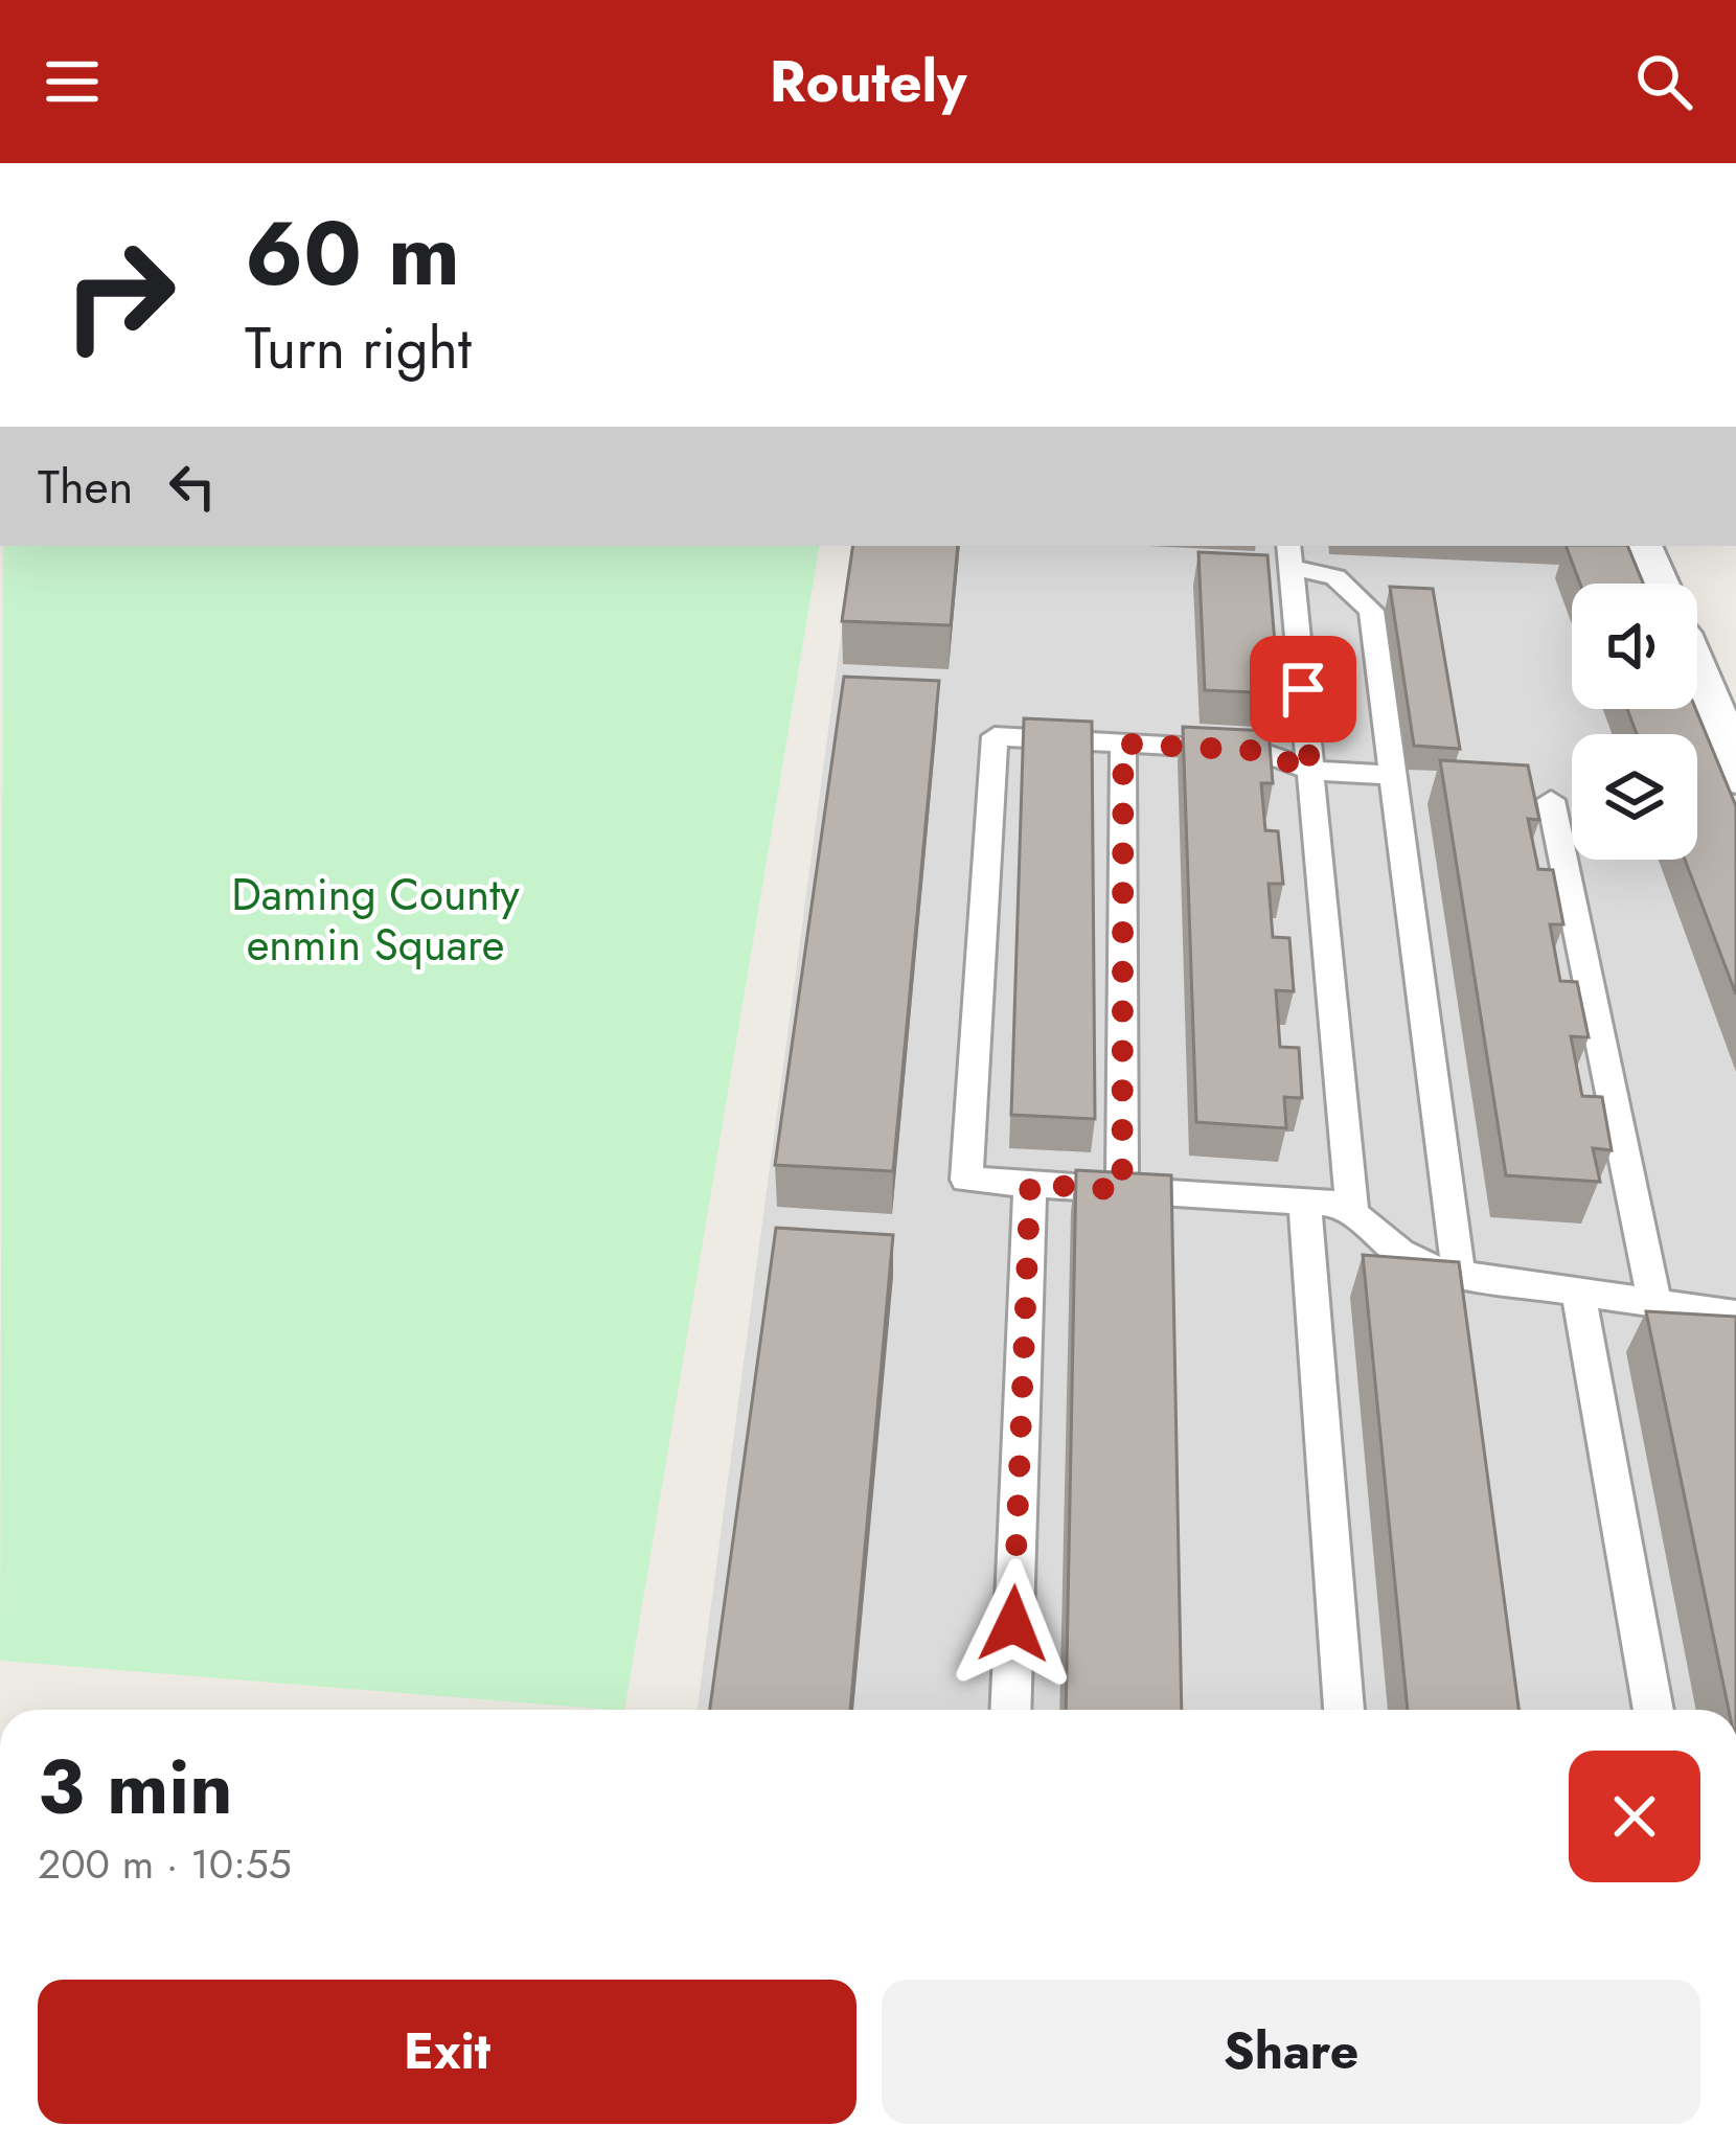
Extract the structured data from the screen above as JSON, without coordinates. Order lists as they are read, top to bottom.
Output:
{
  "parks": ["Daming County enmin Square"],
  "page": {
    "header": "Routely",
    "turn": ["60 m", "Turn right"],
    "then": "Then",
    "heading": ["3 min", "200 m · 10:55"],
    "buttons": ["Exit", "Share"]
  }
}
